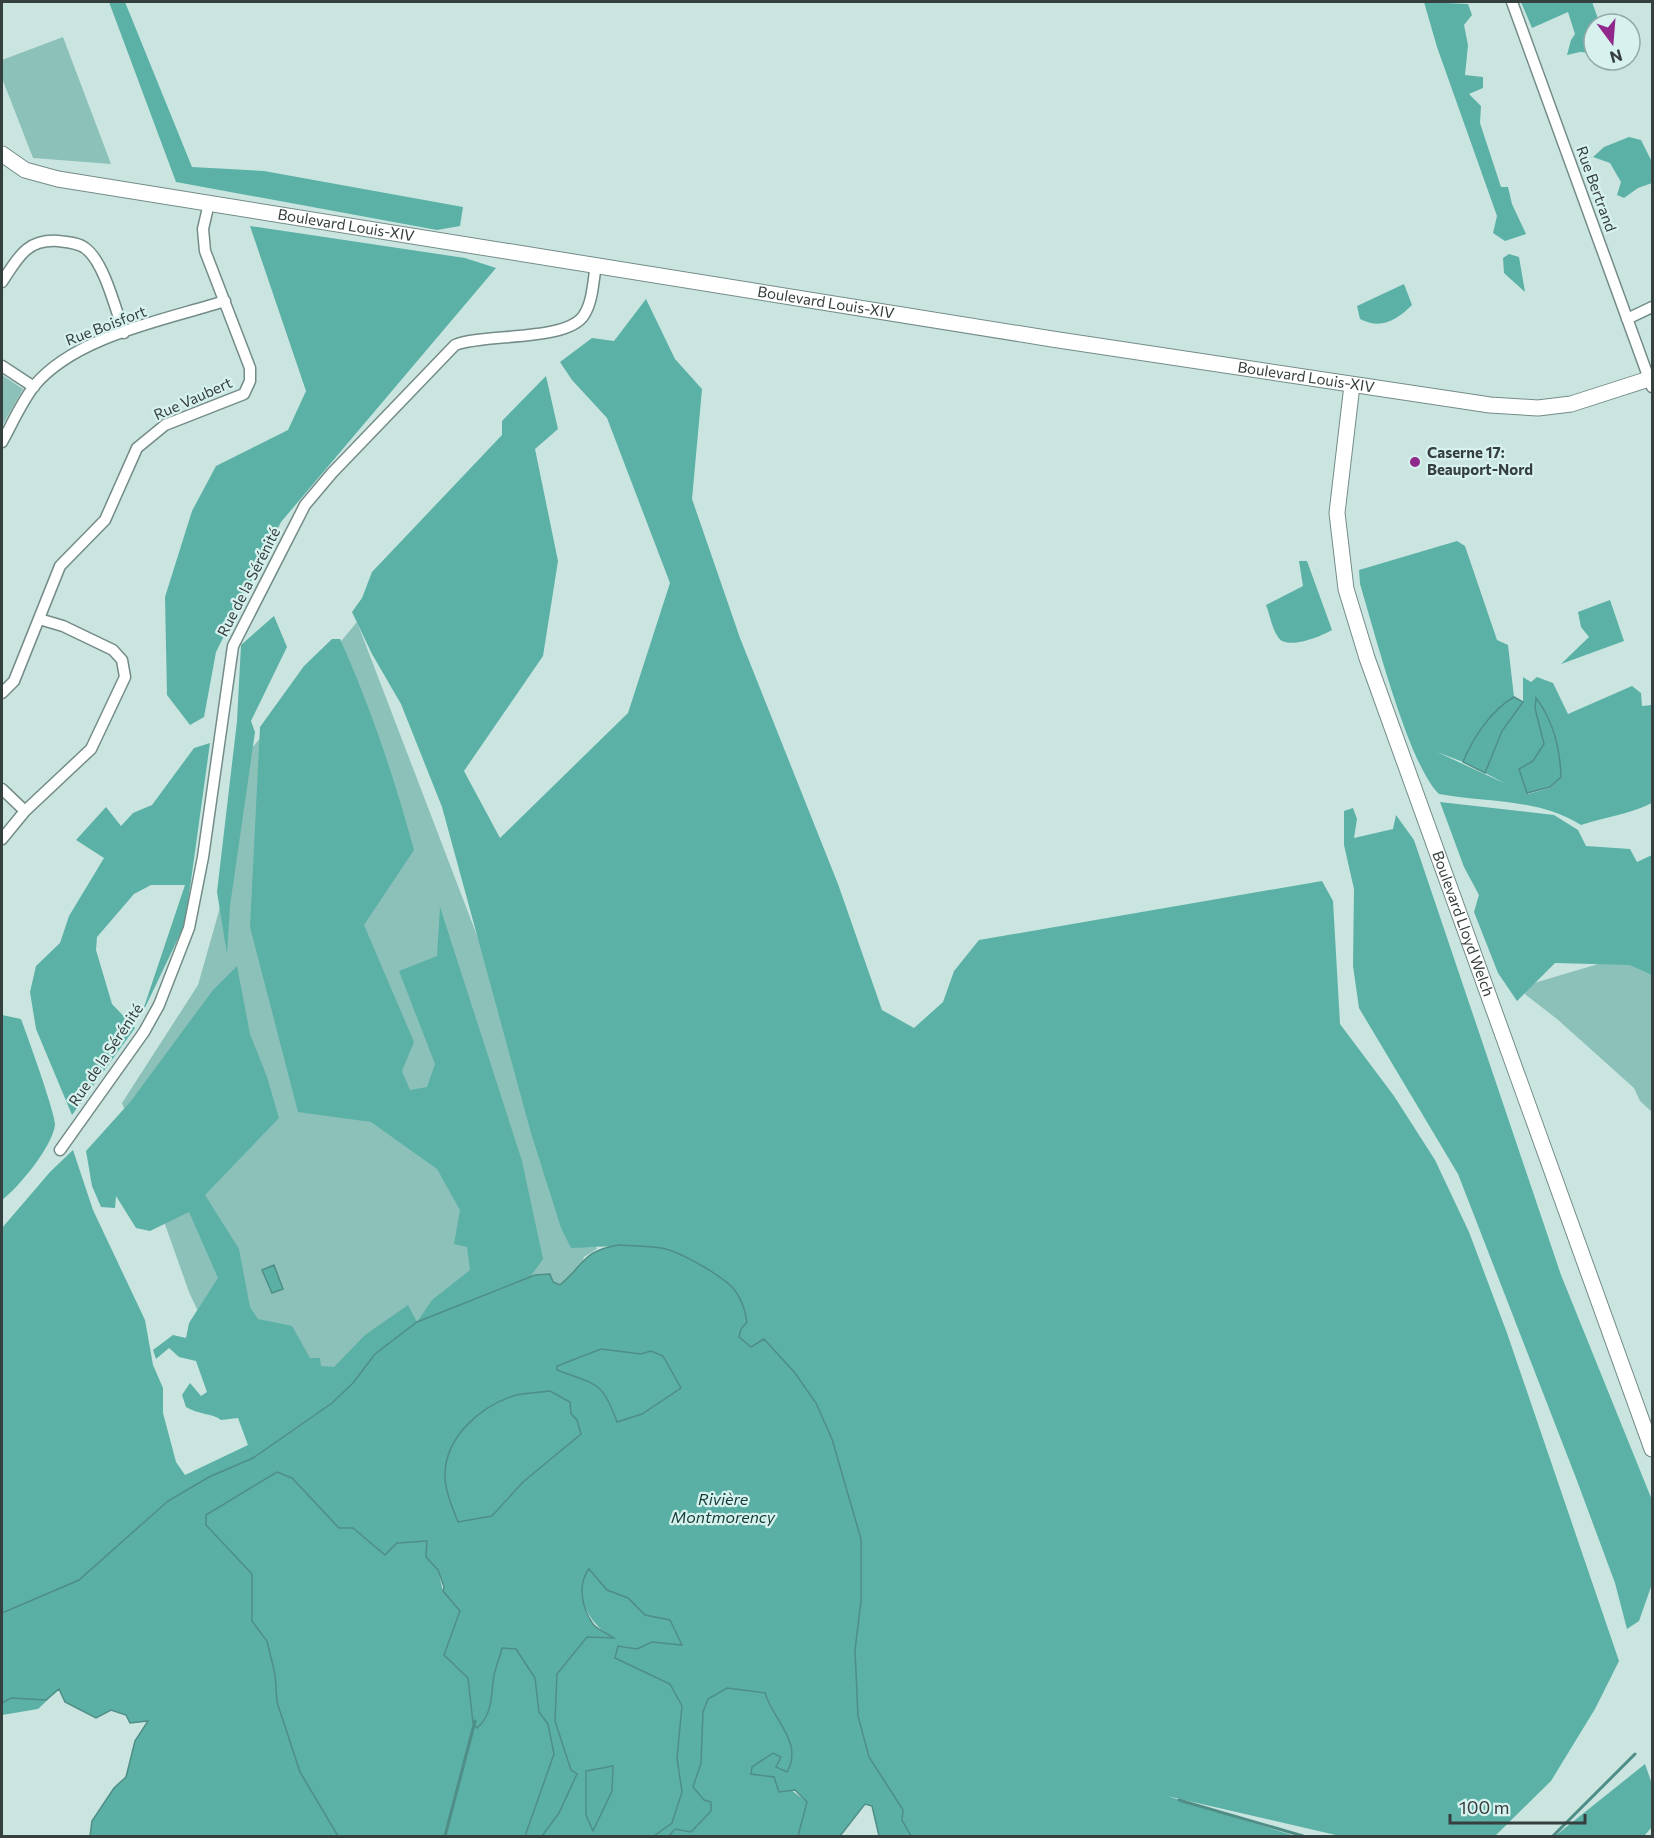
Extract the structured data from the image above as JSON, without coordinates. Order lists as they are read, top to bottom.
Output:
{
  "streets": {
    "main road": ["Boulevard Louis-XIV", "Boulevard Lloyd Welch"],
    "street": [
      "Rue Bertrand",
      "Rue Boisfort",
      "Rue Vaubert",
      "Rue de la Sérénité"
    ]
  },
  "crossings": [
    ["Rue Bertrand", "Boulevard Louis-XIV"],
    ["Boulevard Louis-XIV", "Rue Vaubert"],
    ["Boulevard Louis-XIV", "Rue de la Sérénité"],
    ["Boulevard Louis-XIV", "Boulevard Lloyd Welch"],
    ["Rue Boisfort", "Rue Vaubert"]
  ],
  "water": ["Rivière Montmorency"],
  "places": ["Caserne 17: Beauport-Nord"],
  "scale_bar": "100 m",
  "north": "bottom"
}
